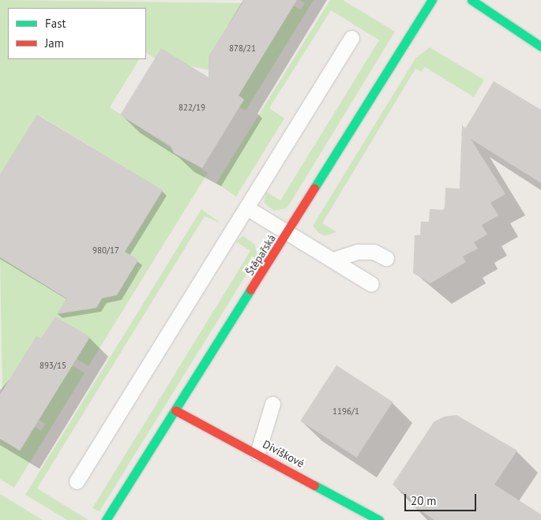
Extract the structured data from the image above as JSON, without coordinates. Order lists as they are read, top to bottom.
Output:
{
  "streets": {
    "street": ["Štěpařská", "Divíškové"]
  },
  "crossings": [
    ["Štěpařská", "Divíškové"]
  ],
  "house_numbers": [
    "878/21",
    "822/19",
    "980/17",
    "893/15",
    "1196/1"
  ],
  "legend": ["Fast", "Jam"],
  "scale_bar": "20 m"
}
